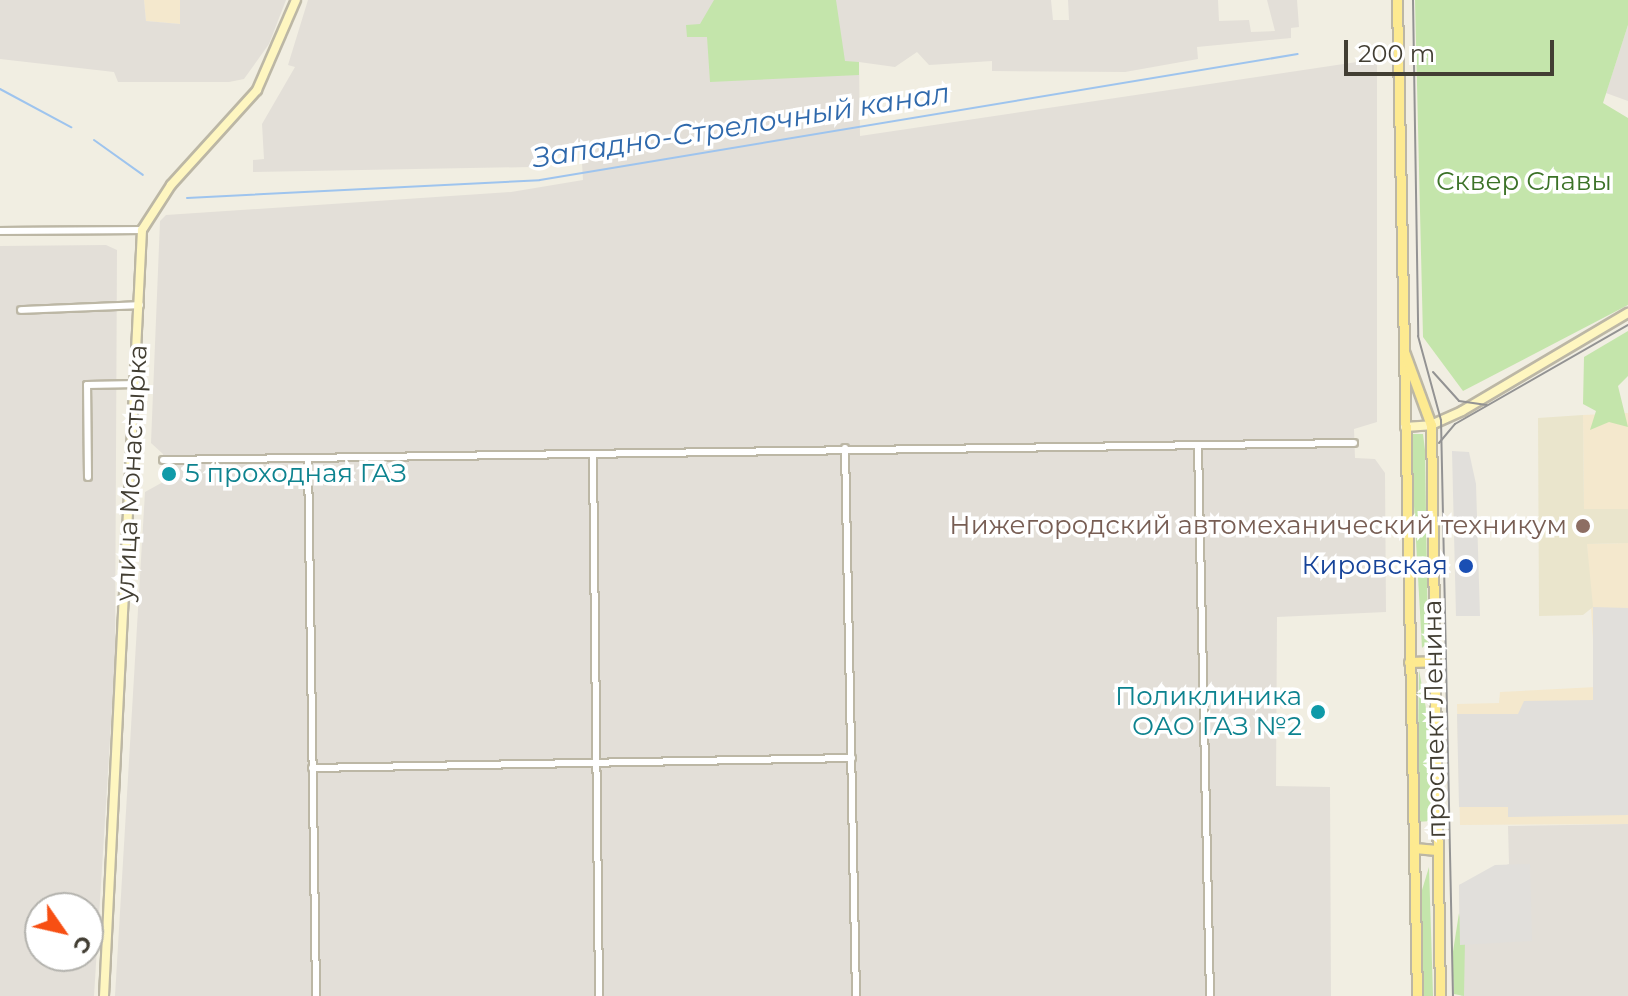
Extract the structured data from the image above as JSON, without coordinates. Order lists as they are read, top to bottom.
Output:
{
  "streets": {
    "main road": ["проспект Ленина"],
    "street": ["улица Монастырка"]
  },
  "water": ["Западно-Стрелочный канал"],
  "parks": ["Сквер Славы"],
  "places": [
    "5 проходная ГАЗ",
    "Нижегородский автомеханический техникум",
    "Кировская",
    "Поликлиника ОАО ГАЗ №2"
  ],
  "scale_bar": "200 m",
  "north": "bottom right"
}
